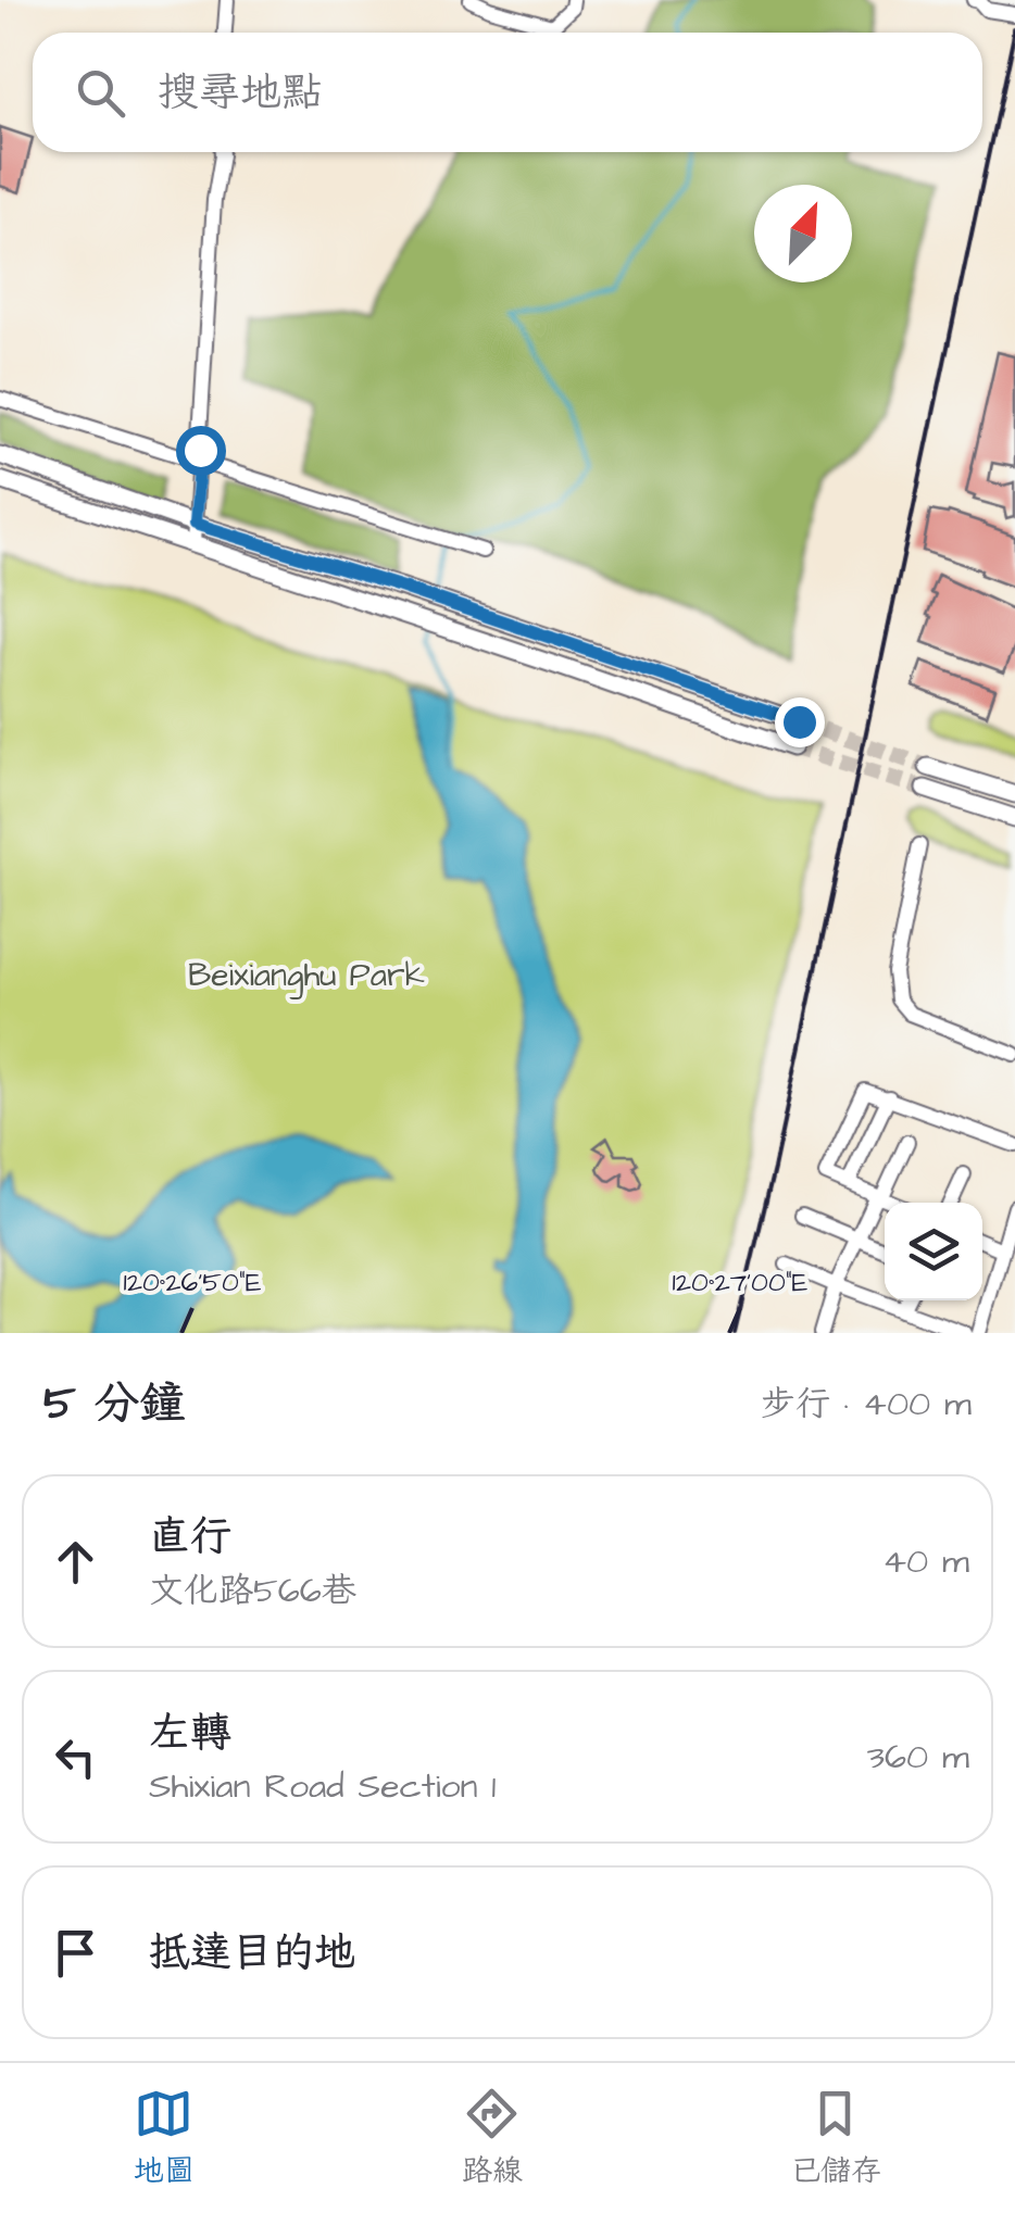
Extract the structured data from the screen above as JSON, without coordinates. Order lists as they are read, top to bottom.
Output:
{
  "parks": ["Beixianghu Park"],
  "north": "top right",
  "page": {
    "search": "搜尋地點",
    "heading": ["5 分鐘", "步行 · 400 m"],
    "list": [
      ["直行", "文化路566巷", "40 m"],
      ["左轉", "Shixian Road Section 1", "360 m"],
      "抵達目的地"
    ],
    "nav": ["地圖", "路線", "已儲存"]
  },
  "coordinates": ["120°26'50\"E", "120°27'00\"E"]
}
